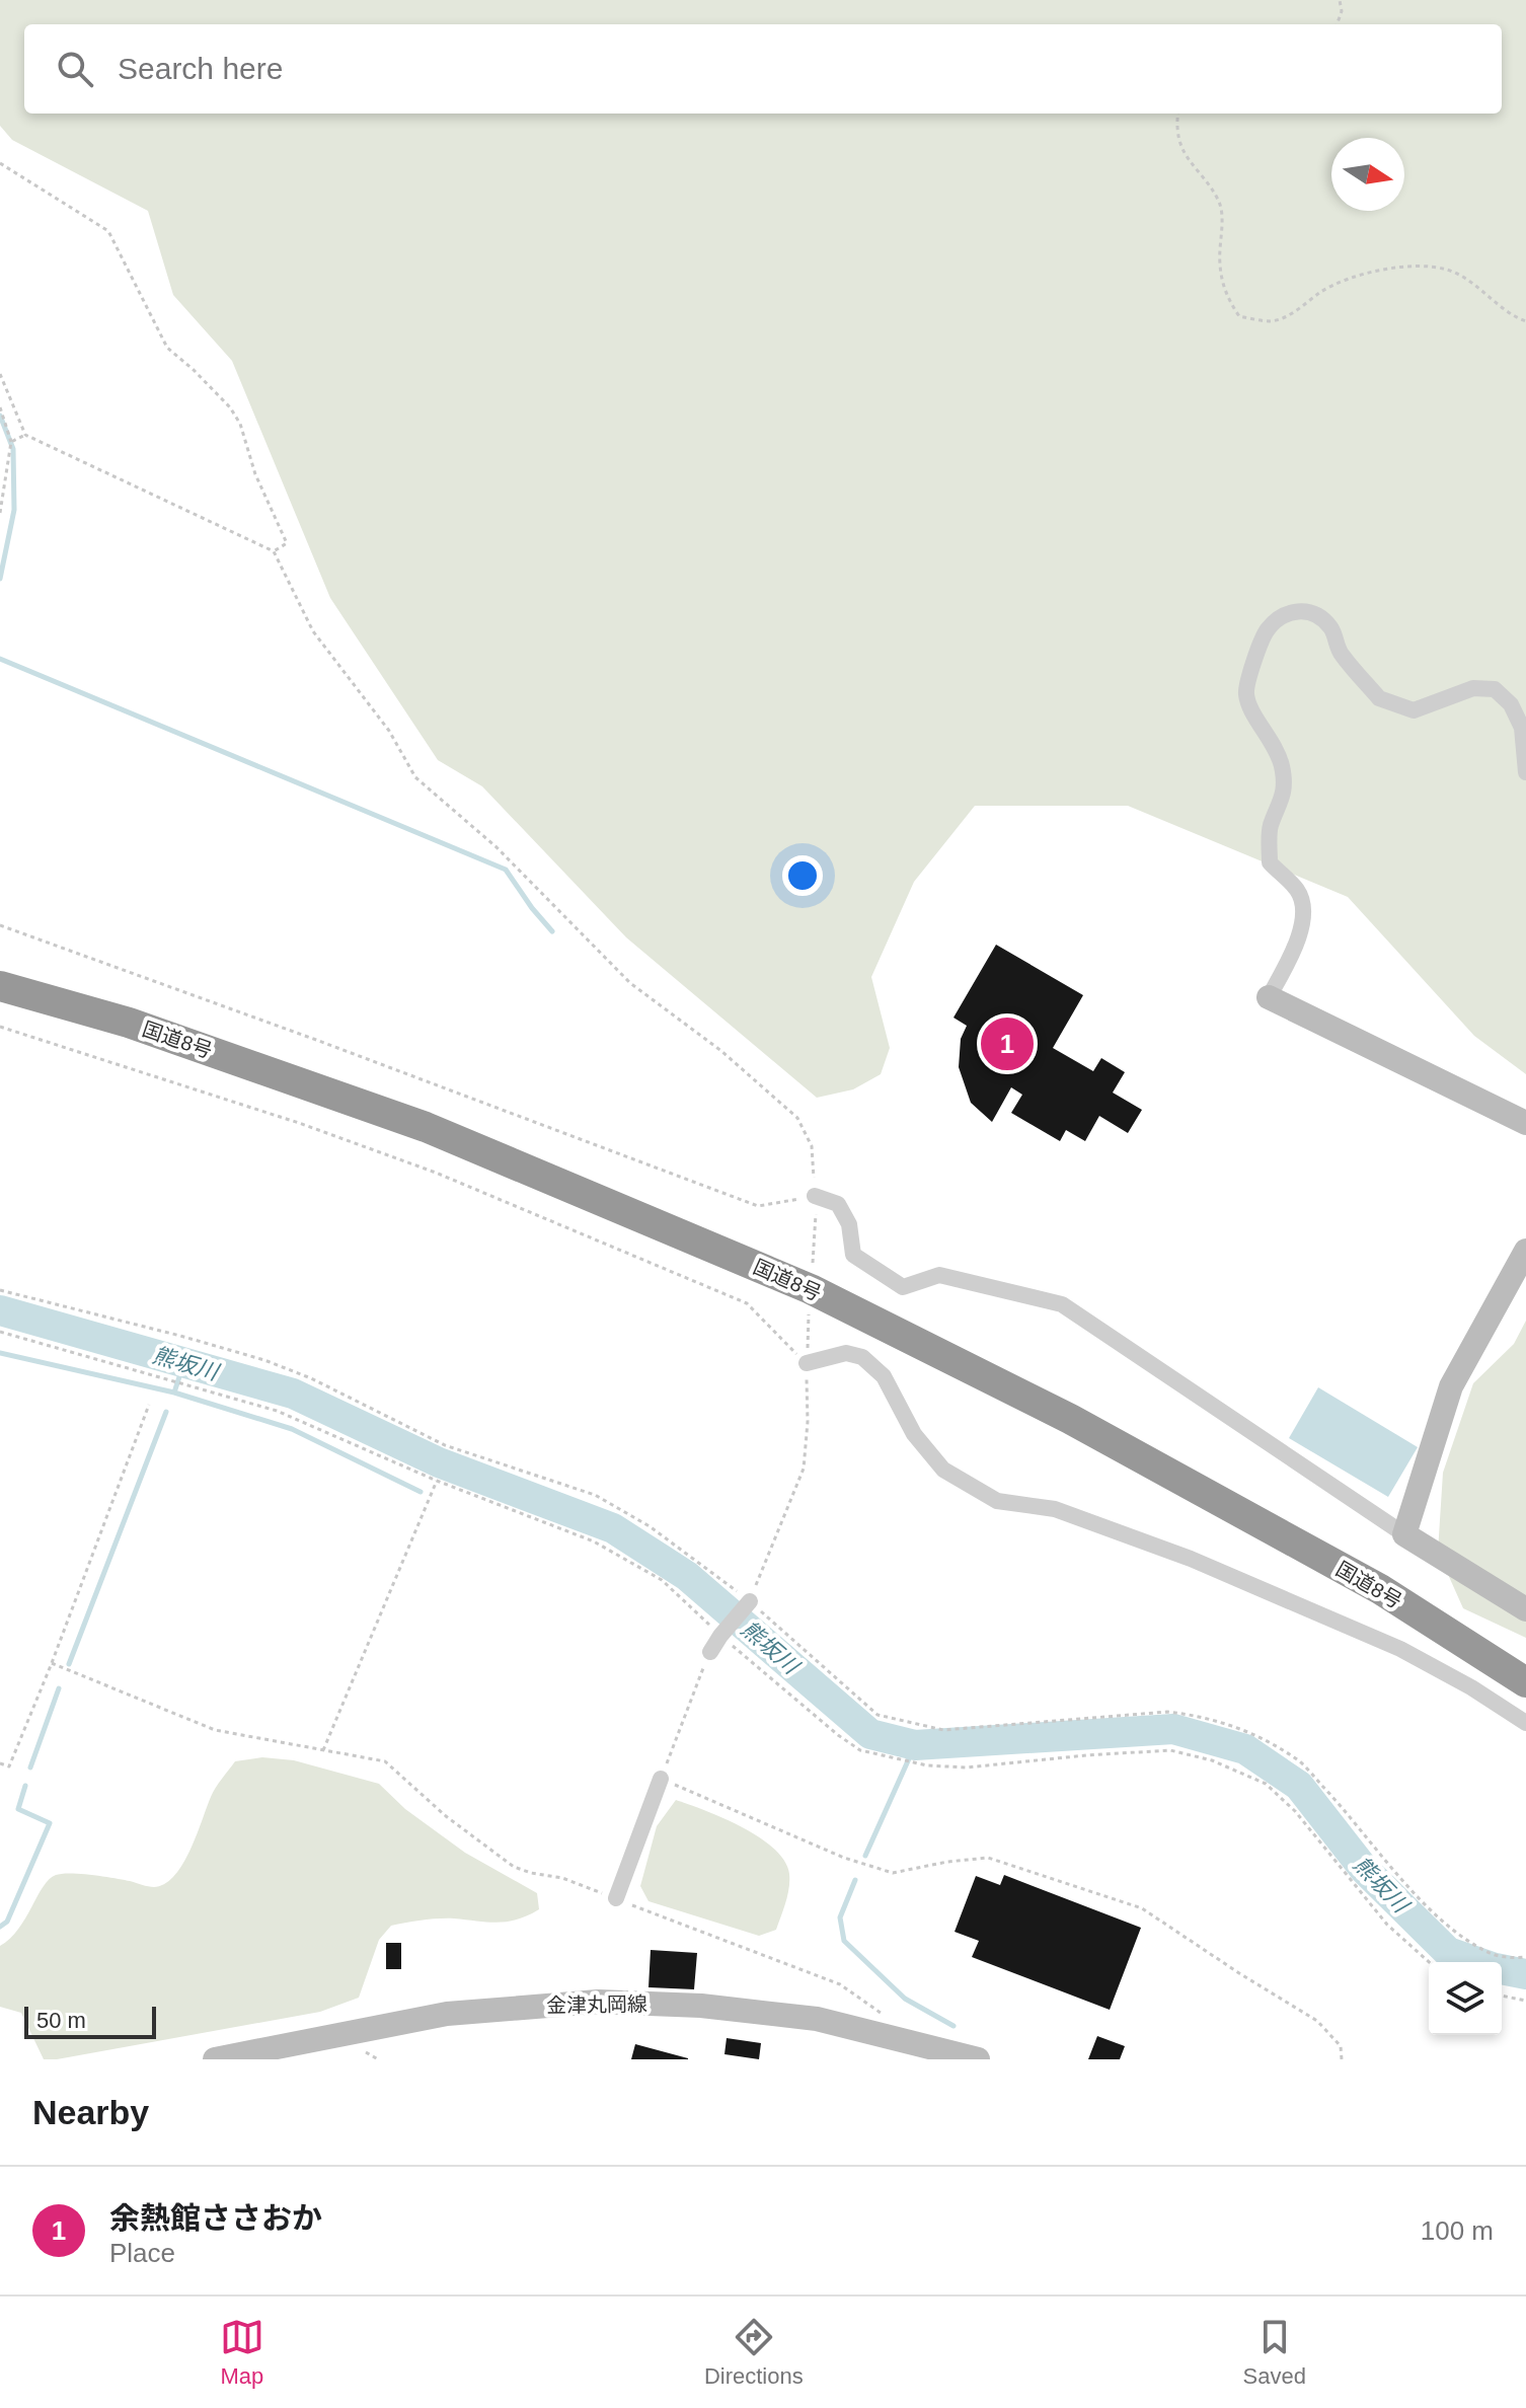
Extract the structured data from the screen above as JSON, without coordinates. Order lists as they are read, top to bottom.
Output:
{
  "streets": {
    "highway": ["国道8号"],
    "main road": ["金津丸岡線"]
  },
  "water": ["熊坂川"],
  "scale_bar": "50 m",
  "north": "right",
  "page": {
    "search": "Search here",
    "pins": "1",
    "scale": "50 m",
    "heading": "Nearby",
    "list": [
      {
        "mark": "1",
        "name": "余熱館ささおか",
        "note": "Place",
        "value": "100 m"
      }
    ],
    "nav": ["Map", "Directions", "Saved"]
  }
}
